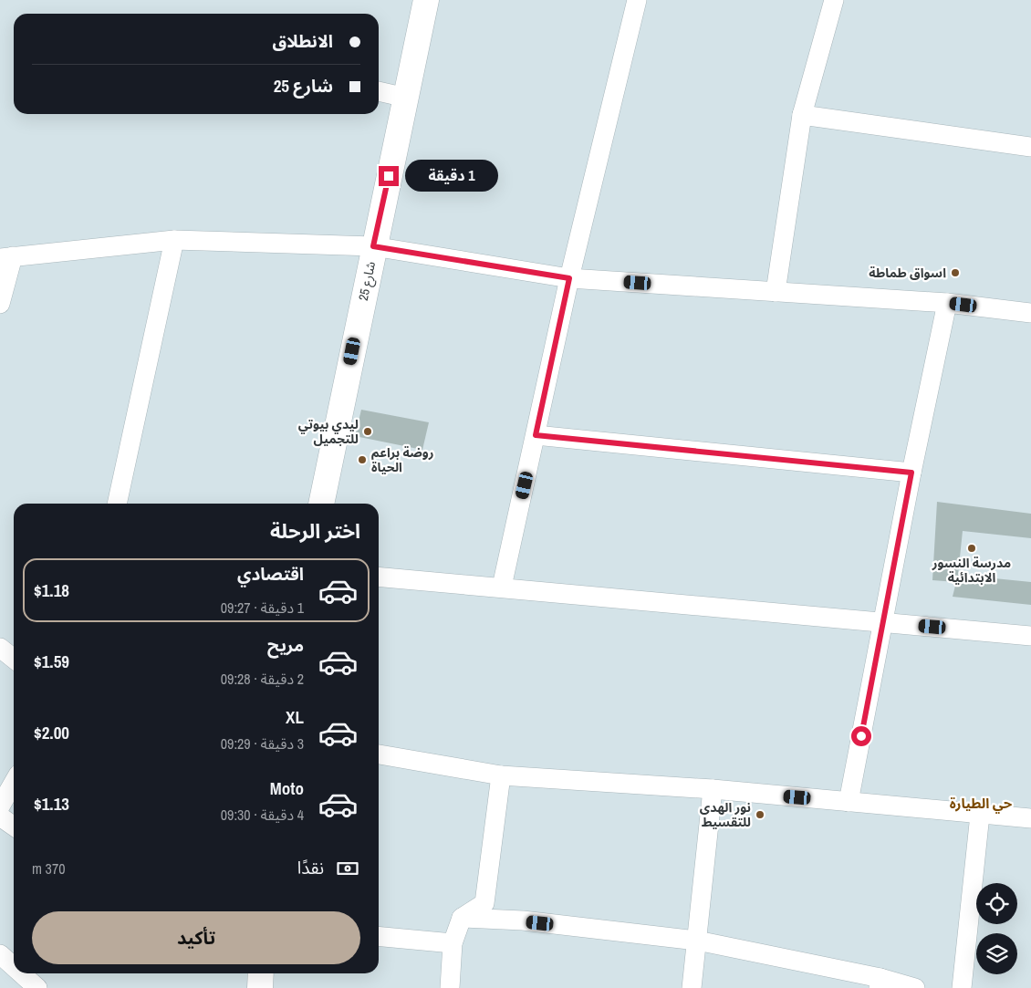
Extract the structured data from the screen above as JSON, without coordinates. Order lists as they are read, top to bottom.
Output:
{
  "streets": {
    "street": ["شارع 25"]
  },
  "districts": ["حي الطيارة"],
  "places": [
    "اسواق طماطة",
    "ليدي بيوتي للتجميل",
    "روضة براعم الحياة",
    "مدرسة النسور الابتدائية",
    "نور الهدى للتقسيط"
  ],
  "page": {
    "banner": ["الانطلاق", "شارع 25"],
    "bubble": "1 دقيقة",
    "heading": "اختر الرحلة",
    "list": [
      {
        "name": "اقتصادي",
        "note": "1 دقيقة · 09:27",
        "value": "$1.18"
      },
      {
        "name": "مريح",
        "note": "2 دقيقة · 09:28",
        "value": "$1.59"
      },
      {
        "name": "XL",
        "note": "3 دقيقة · 09:29",
        "value": "$2.00"
      },
      {
        "name": "Moto",
        "note": "4 دقيقة · 09:30",
        "value": "$1.13"
      }
    ],
    "pay": ["نقدًا", "370 m"],
    "buttons": "تأكيد"
  }
}
